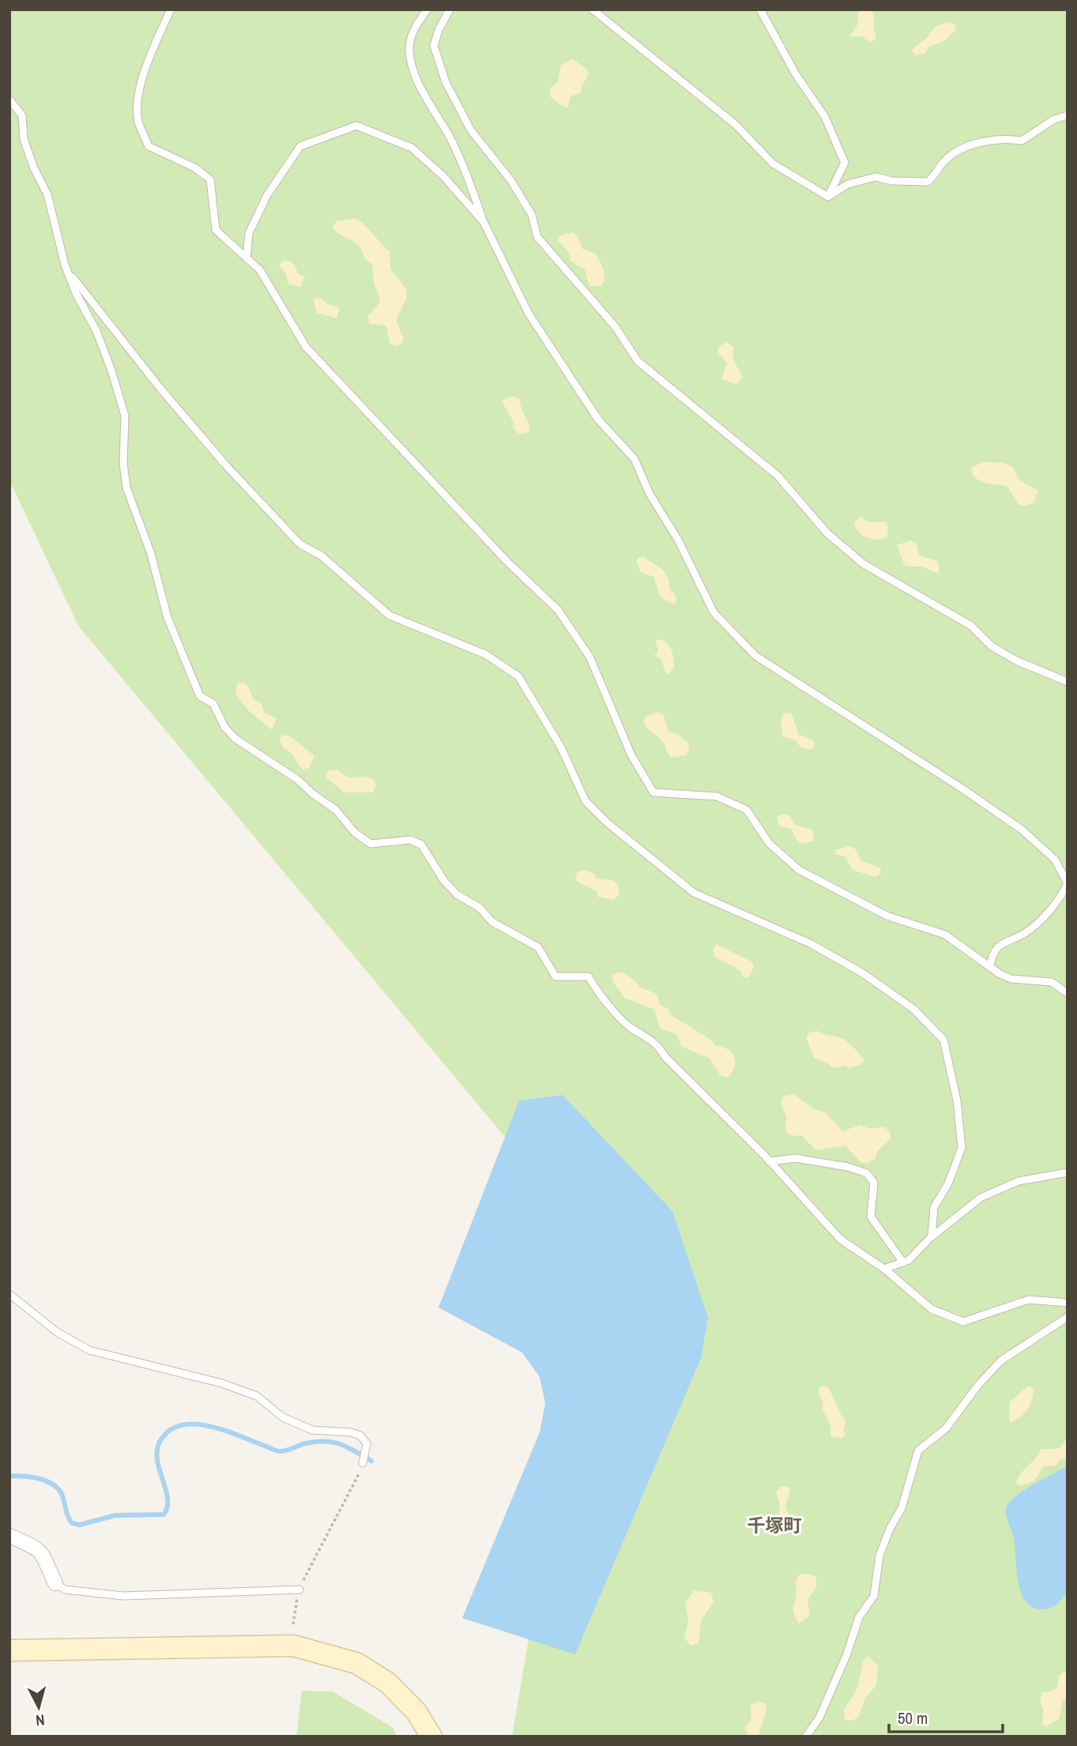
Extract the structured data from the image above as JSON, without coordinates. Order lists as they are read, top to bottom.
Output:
{
  "districts": ["千塚町"],
  "scale_bar": "50 m",
  "north": "bottom"
}
